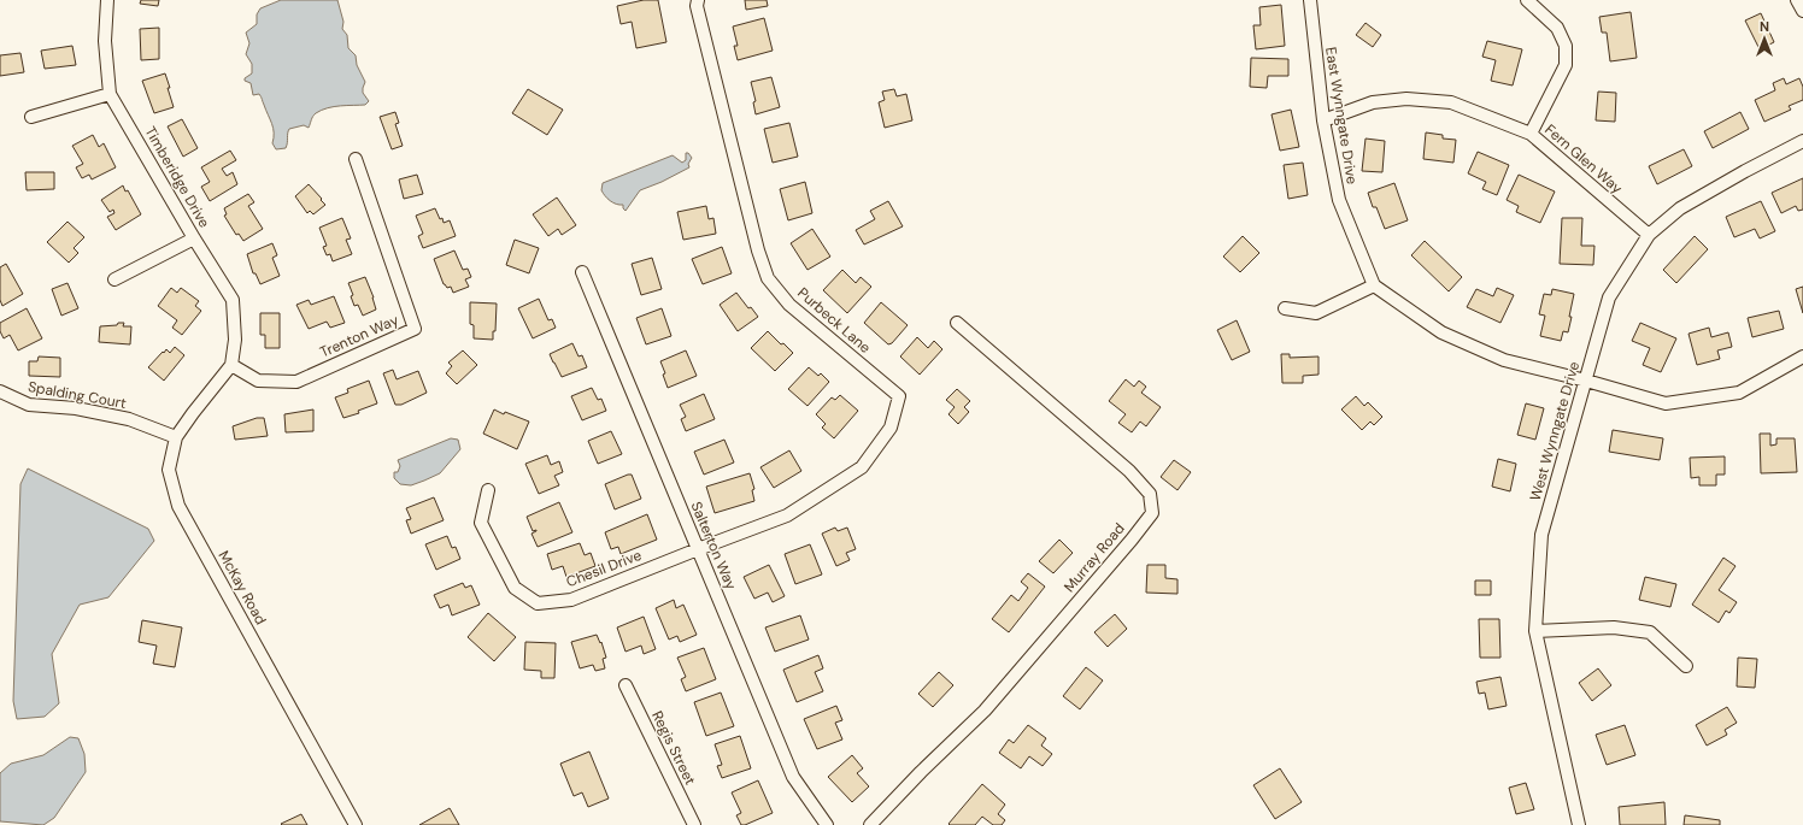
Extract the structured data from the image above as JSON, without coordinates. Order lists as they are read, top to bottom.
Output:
{
  "streets": {
    "street": [
      "East Wynngate Drive",
      "Fern Glen Way",
      "Timberidge Drive",
      "Purbeck Lane",
      "Trenton Way",
      "Spalding Court",
      "West Wynngate Drive",
      "Salterton Way",
      "Murray Road",
      "Chesil Drive",
      "McKay Road",
      "Regis Street"
    ]
  },
  "crossings": [
    ["East Wynngate Drive", "Fern Glen Way"],
    ["Fern Glen Way", "West Wynngate Drive"],
    ["Timberidge Drive", "Trenton Way"],
    ["Timberidge Drive", "McKay Road"],
    ["Purbeck Lane", "Salterton Way"],
    ["Purbeck Lane", "Chesil Drive"],
    ["Trenton Way", "McKay Road"],
    ["Spalding Court", "McKay Road"],
    ["Salterton Way", "Chesil Drive"]
  ],
  "north": "top"
}
